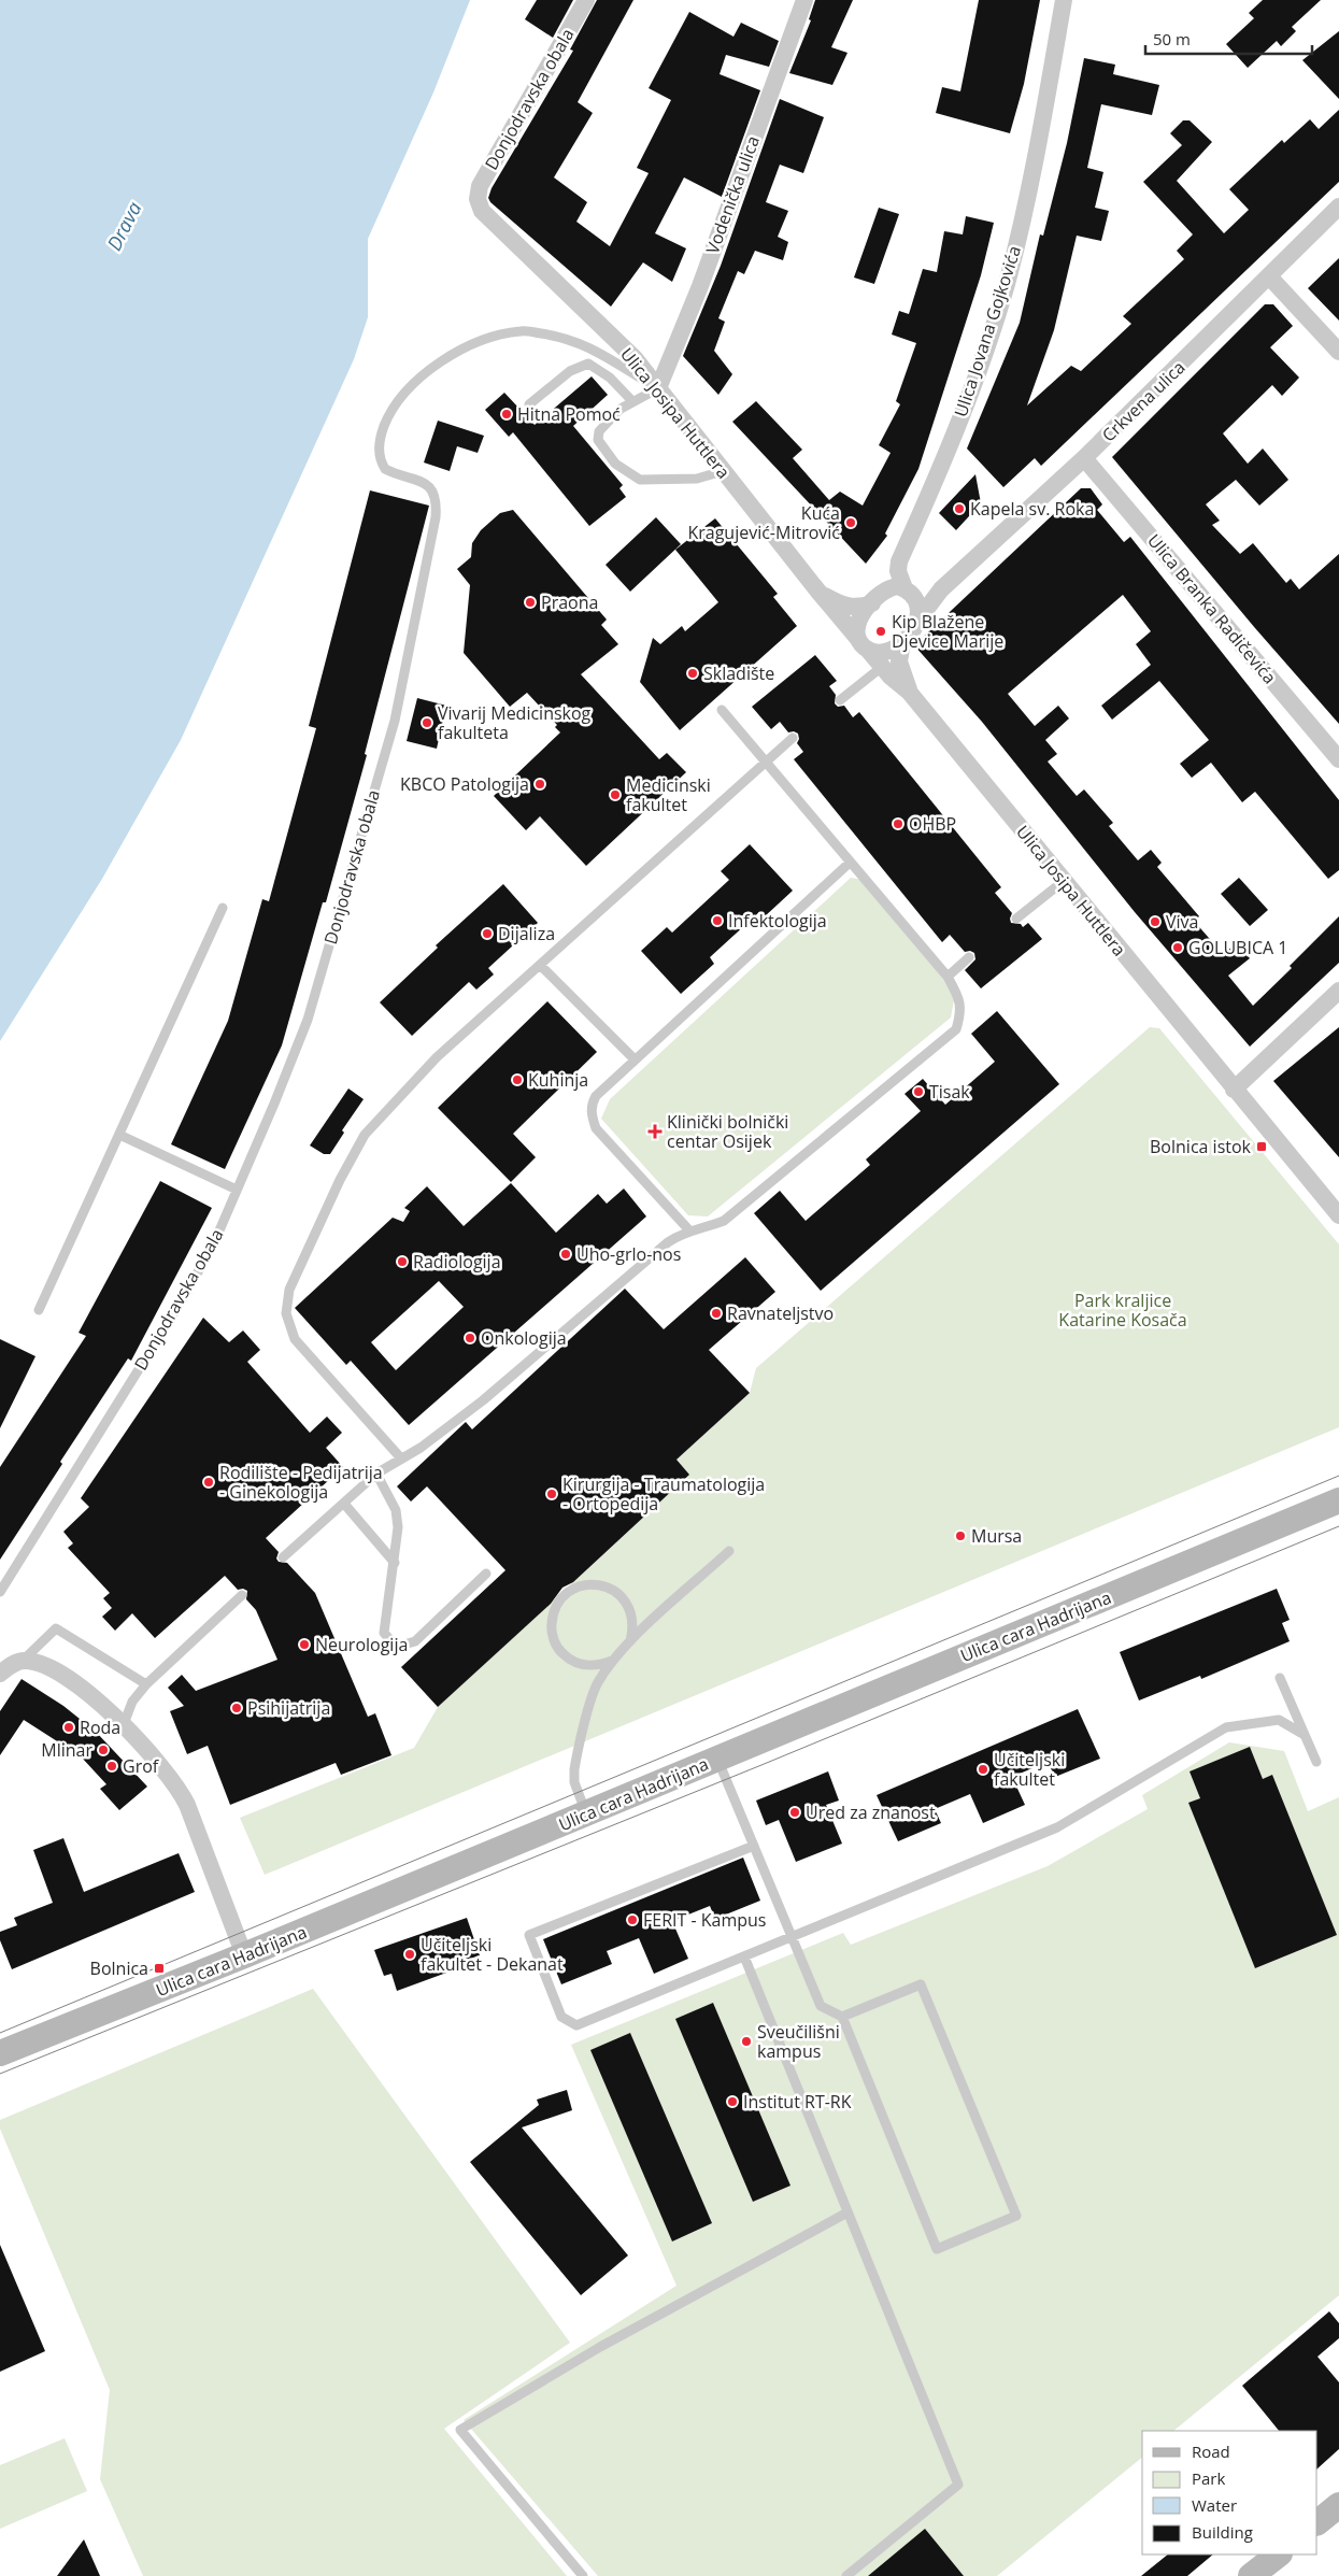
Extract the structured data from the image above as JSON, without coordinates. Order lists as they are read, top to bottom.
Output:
{
  "streets": {
    "main road": ["Ulica cara Hadrijana"],
    "street": [
      "Donjodravska obala",
      "Vodenička ulica",
      "Ulica Jovana Gojkovića",
      "Crkvena ulica",
      "Ulica Josipa Huttlera",
      "Ulica Branka Radičevića"
    ]
  },
  "crossings": [
    ["Donjodravska obala", "Vodenička ulica"],
    ["Donjodravska obala", "Ulica Josipa Huttlera"],
    ["Vodenička ulica", "Ulica Josipa Huttlera"],
    ["Ulica Jovana Gojkovića", "Crkvena ulica"],
    ["Ulica Jovana Gojkovića", "Ulica Josipa Huttlera"],
    ["Crkvena ulica", "Ulica Josipa Huttlera"],
    ["Crkvena ulica", "Ulica Branka Radičevića"]
  ],
  "water": ["Drava"],
  "parks": ["Park kraljice Katarine Kosača"],
  "places": {
    "other": [
      "Hitna Pomoć",
      "Kapela sv. Roka",
      "Kuća Kragujević-Mitrović",
      "Praona",
      "Kip Blažene Djevice Marije",
      "Skladište",
      "Vivarij Medicinskog fakulteta",
      "KBCO Patologija",
      "Medicinski fakultet",
      "OHBP",
      "Infektologija",
      "Viva",
      "Dijaliza",
      "GOLUBICA 1",
      "Kuhinja",
      "Tisak",
      "Uho-grlo-nos",
      "Radiologija",
      "Ravnateljstvo",
      "Onkologija",
      "Rodilište - Pedijatrija - Ginekologija",
      "Kirurgija - Traumatologija - Ortopedija",
      "Mursa",
      "Neurologija",
      "Psihijatrija",
      "Roda",
      "Mlinar",
      "Grof",
      "Učiteljski fakultet",
      "Ured za znanost",
      "FERIT - Kampus",
      "Učiteljski fakultet - Dekanat",
      "Sveučilišni kampus",
      "Institut RT-RK"
    ],
    "health": ["Klinički bolnički centar Osijek"],
    "transit": ["Bolnica istok", "Bolnica"]
  },
  "legend": [
    "Road",
    "Park",
    "Water",
    "Building"
  ],
  "scale_bar": "50 m"
}
